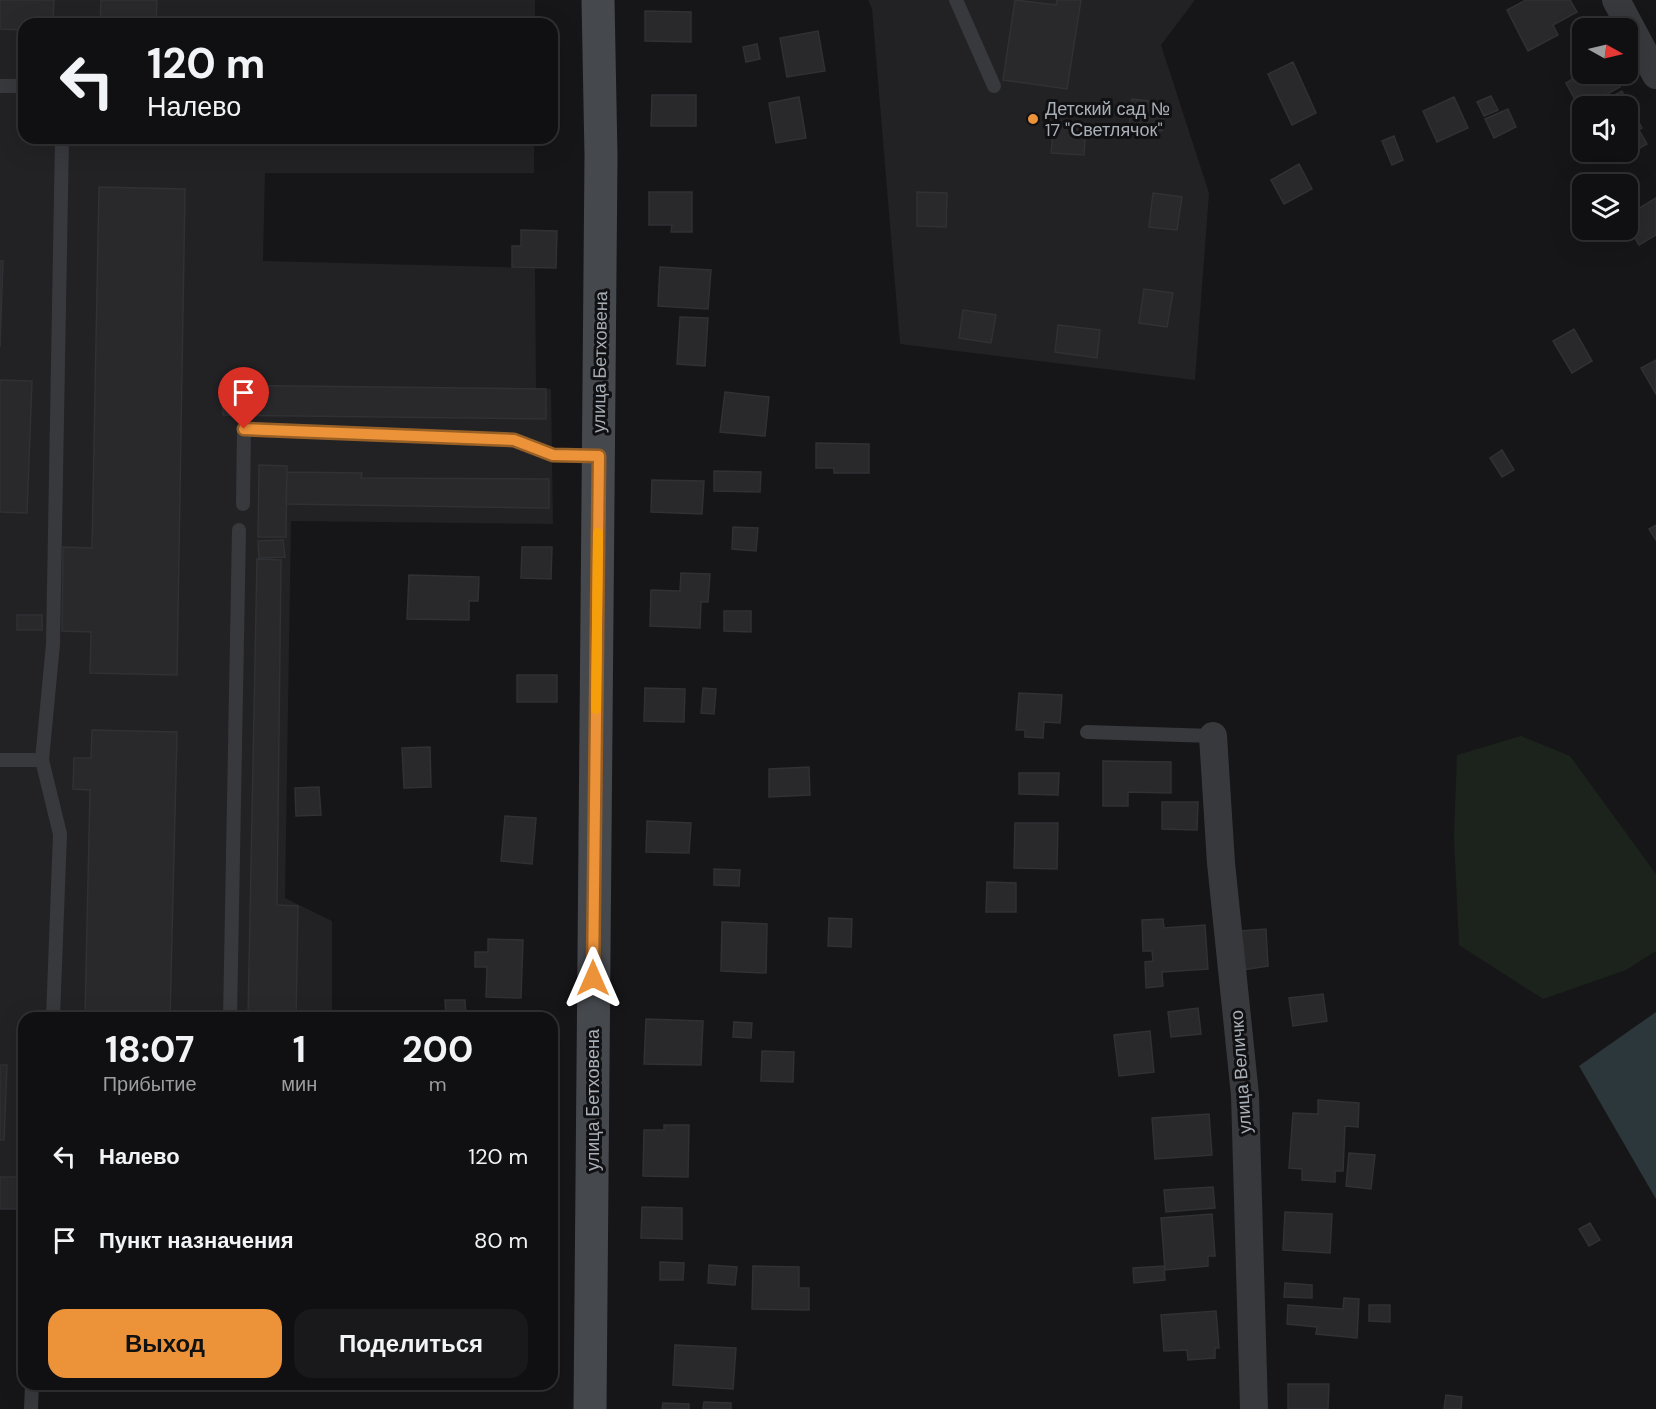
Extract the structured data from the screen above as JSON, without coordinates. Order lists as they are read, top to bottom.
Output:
{
  "streets": {
    "main road": ["улица Бетховена"],
    "street": ["улица Величко"]
  },
  "places": ["Детский сад № 17 \"Светлячок\""],
  "north": "right",
  "page": {
    "turn": ["120 m", "Налево"],
    "eta": [
      "18:07",
      "Прибытие",
      "1",
      "мин",
      "200",
      "m"
    ],
    "list": [
      {
        "name": "Налево",
        "value": "120 m"
      },
      {
        "name": "Пункт назначения",
        "value": "80 m"
      }
    ],
    "buttons": ["Выход", "Поделиться"]
  }
}
